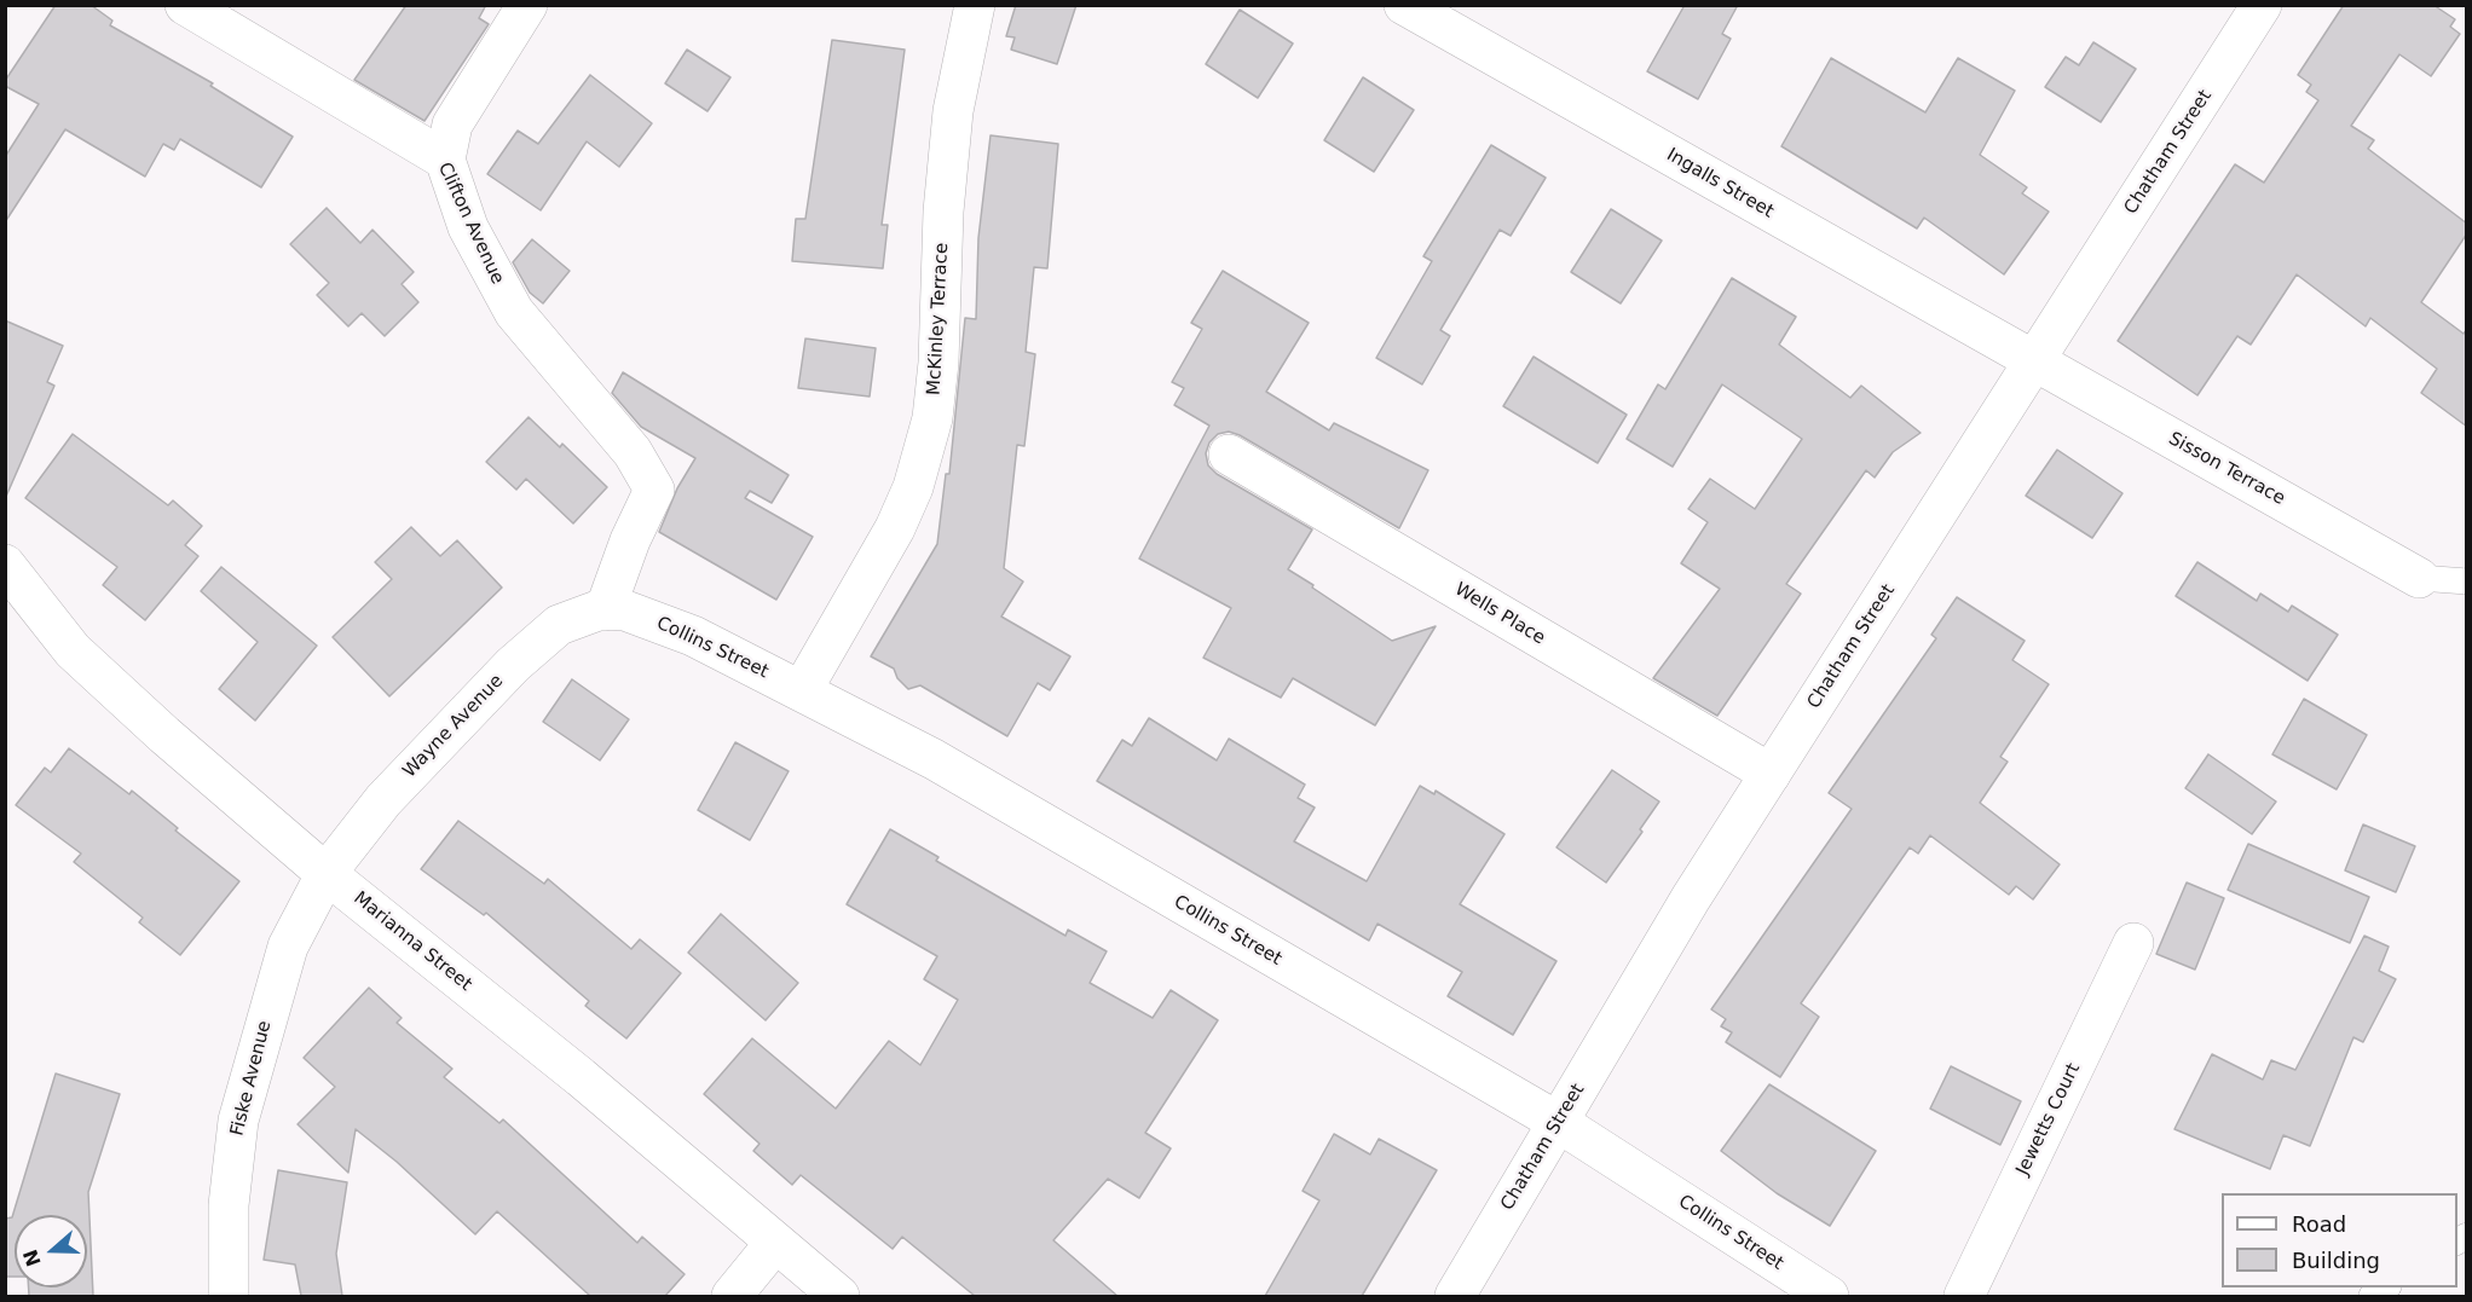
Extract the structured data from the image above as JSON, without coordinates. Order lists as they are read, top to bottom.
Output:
{
  "streets": {
    "street": [
      "Chatham Street",
      "Ingalls Street",
      "Clifton Avenue",
      "McKinley Terrace",
      "Sisson Terrace",
      "Wells Place",
      "Collins Street",
      "Wayne Avenue",
      "Marianna Street",
      "Fiske Avenue",
      "Jewetts Court"
    ]
  },
  "crossings": [
    ["Chatham Street", "Ingalls Street"],
    ["Chatham Street", "Sisson Terrace"],
    ["Chatham Street", "Wells Place"],
    ["Chatham Street", "Collins Street"],
    ["Ingalls Street", "Sisson Terrace"],
    ["Clifton Avenue", "Collins Street"],
    ["Clifton Avenue", "Wayne Avenue"],
    ["McKinley Terrace", "Collins Street"],
    ["Collins Street", "Wayne Avenue"],
    ["Wayne Avenue", "Marianna Street"],
    ["Wayne Avenue", "Fiske Avenue"],
    ["Marianna Street", "Fiske Avenue"]
  ],
  "legend": ["Road", "Building"],
  "north": "left"
}
